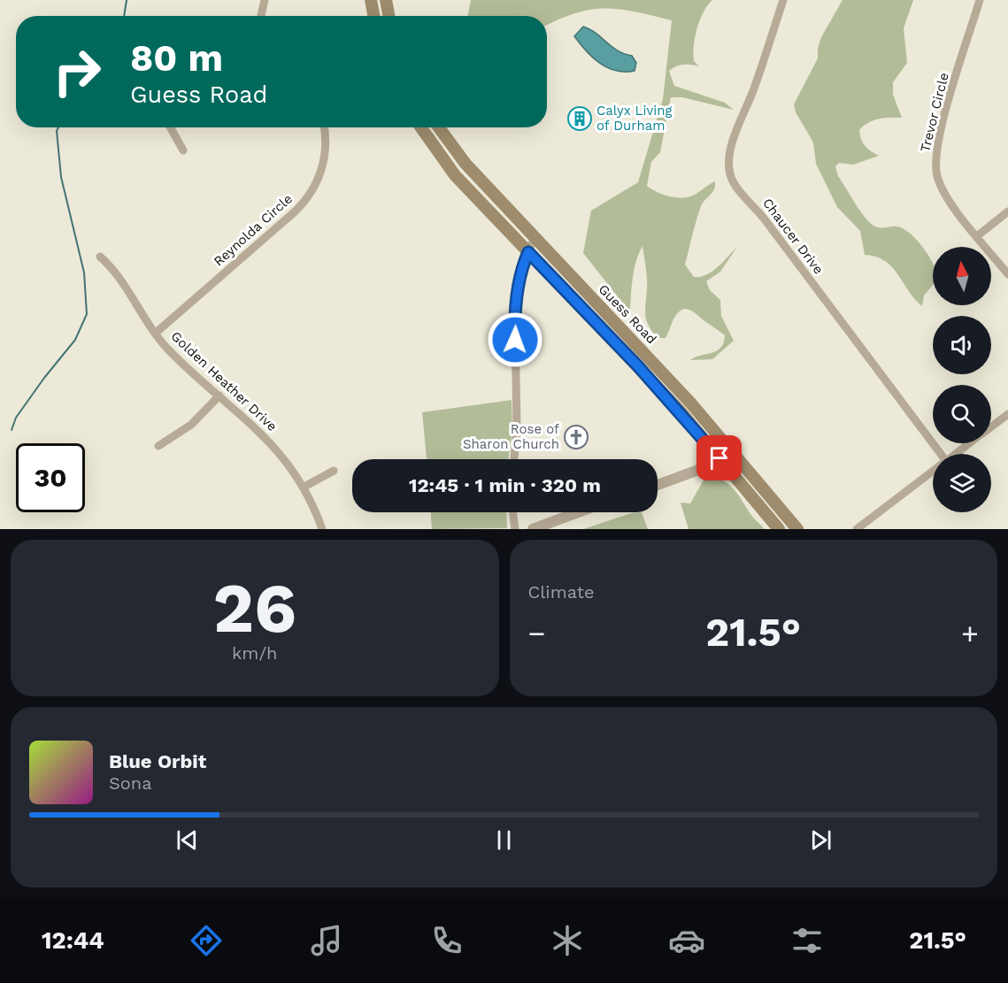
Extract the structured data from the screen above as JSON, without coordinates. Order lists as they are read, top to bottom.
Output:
{
  "streets": {
    "main road": ["Guess Road"],
    "street": [
      "Trevor Circle",
      "Reynolda Circle",
      "Chaucer Drive",
      "Golden Heather Drive"
    ]
  },
  "crossings": [
    ["Reynolda Circle", "Golden Heather Drive"]
  ],
  "places": {
    "building": ["Calyx Living of Durham"],
    "church": ["Rose of Sharon Church"]
  },
  "north": "top",
  "page": {
    "turn": ["80 m", "Guess Road"],
    "limit": "30",
    "trip": "12:45 · 1 min · 320 m",
    "tile": [
      ["26", "km/h"],
      "Climate"
    ],
    "heat": ["−", "21.5°", "+"],
    "song": ["Blue Orbit", "Sona"],
    "tabs": ["12:44", "21.5°"]
  }
}
